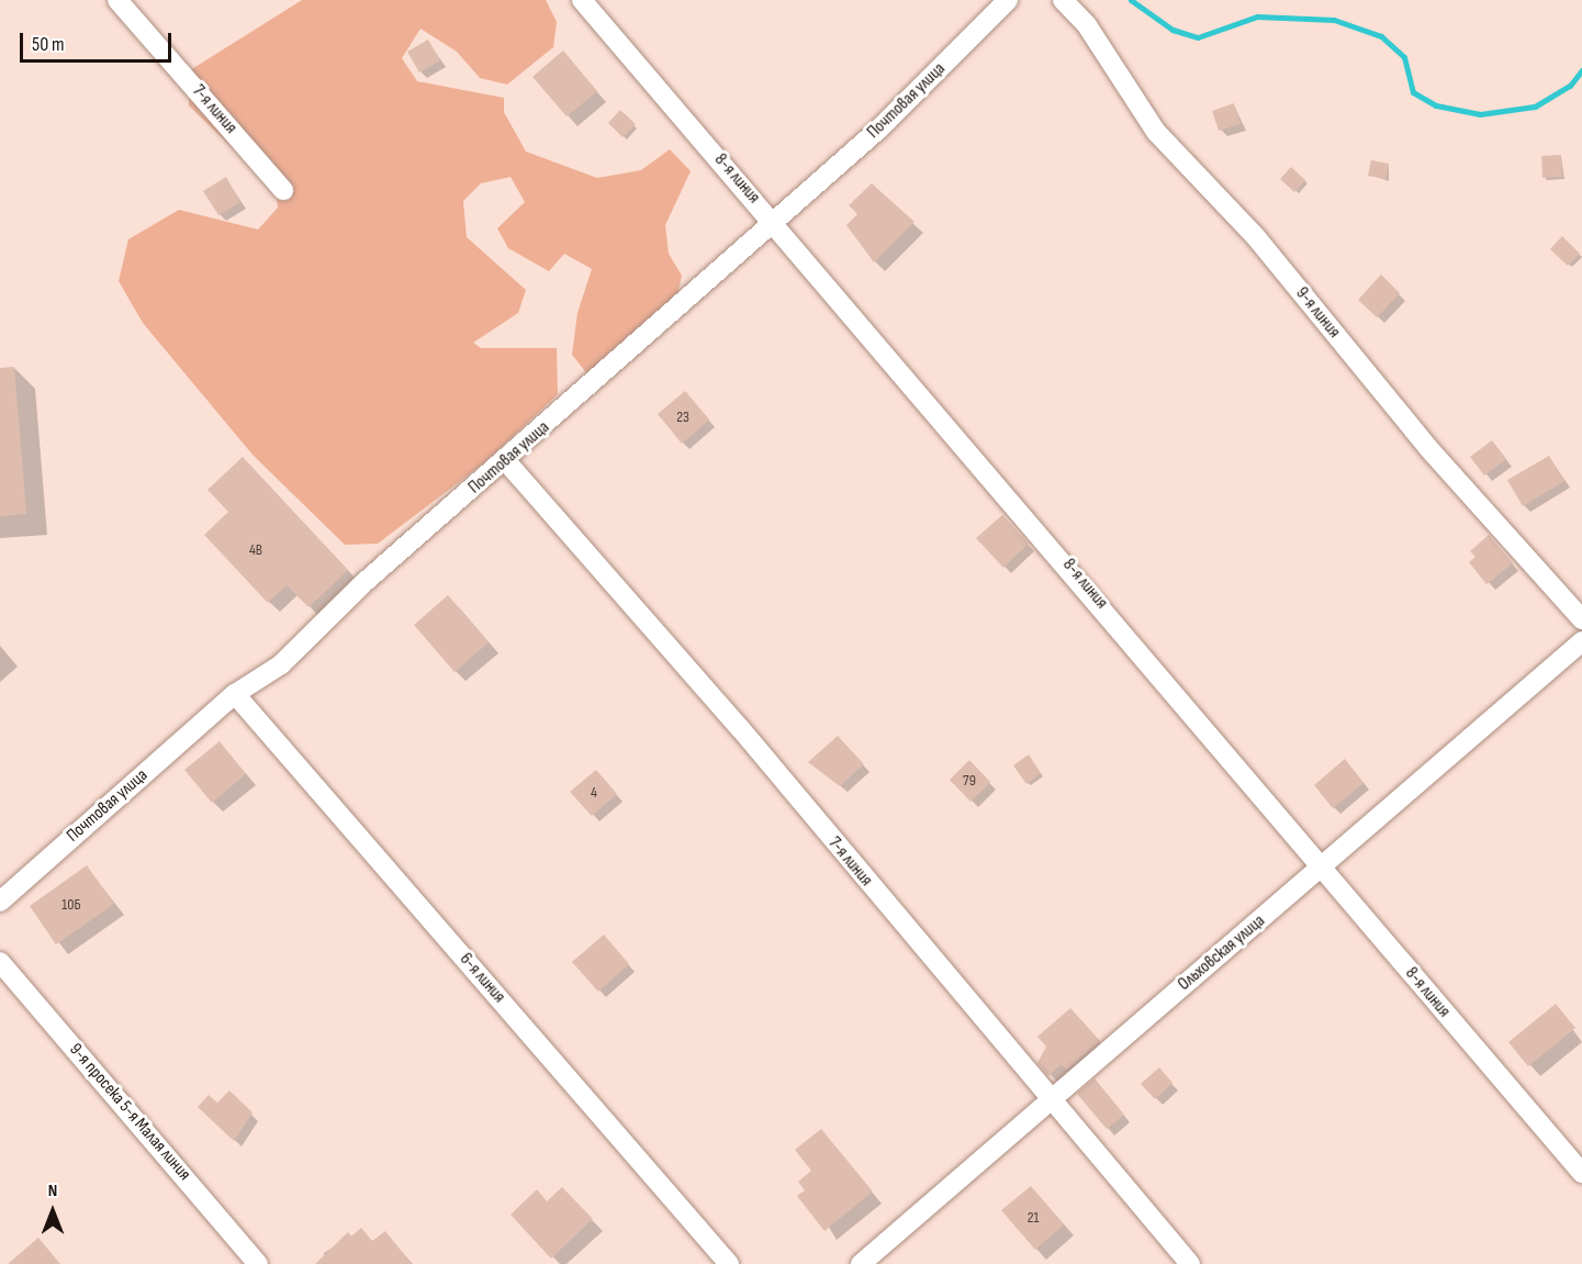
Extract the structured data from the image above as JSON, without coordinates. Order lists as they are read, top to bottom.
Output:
{
  "streets": {
    "street": [
      "Почтовая улица",
      "7-я линия",
      "8-я линия",
      "9-я линия",
      "Ольховская улица",
      "6-я линия",
      "9-я просека 5-я Малая линия"
    ]
  },
  "crossings": [
    ["Почтовая улица", "7-я линия"],
    ["Почтовая улица", "8-я линия"],
    ["Почтовая улица", "6-я линия"],
    ["7-я линия", "Ольховская улица"],
    ["8-я линия", "Ольховская улица"]
  ],
  "house_numbers": [
    "23",
    "4В",
    "79",
    "4",
    "10Б",
    "21"
  ],
  "scale_bar": "50 m",
  "north": "top"
}
